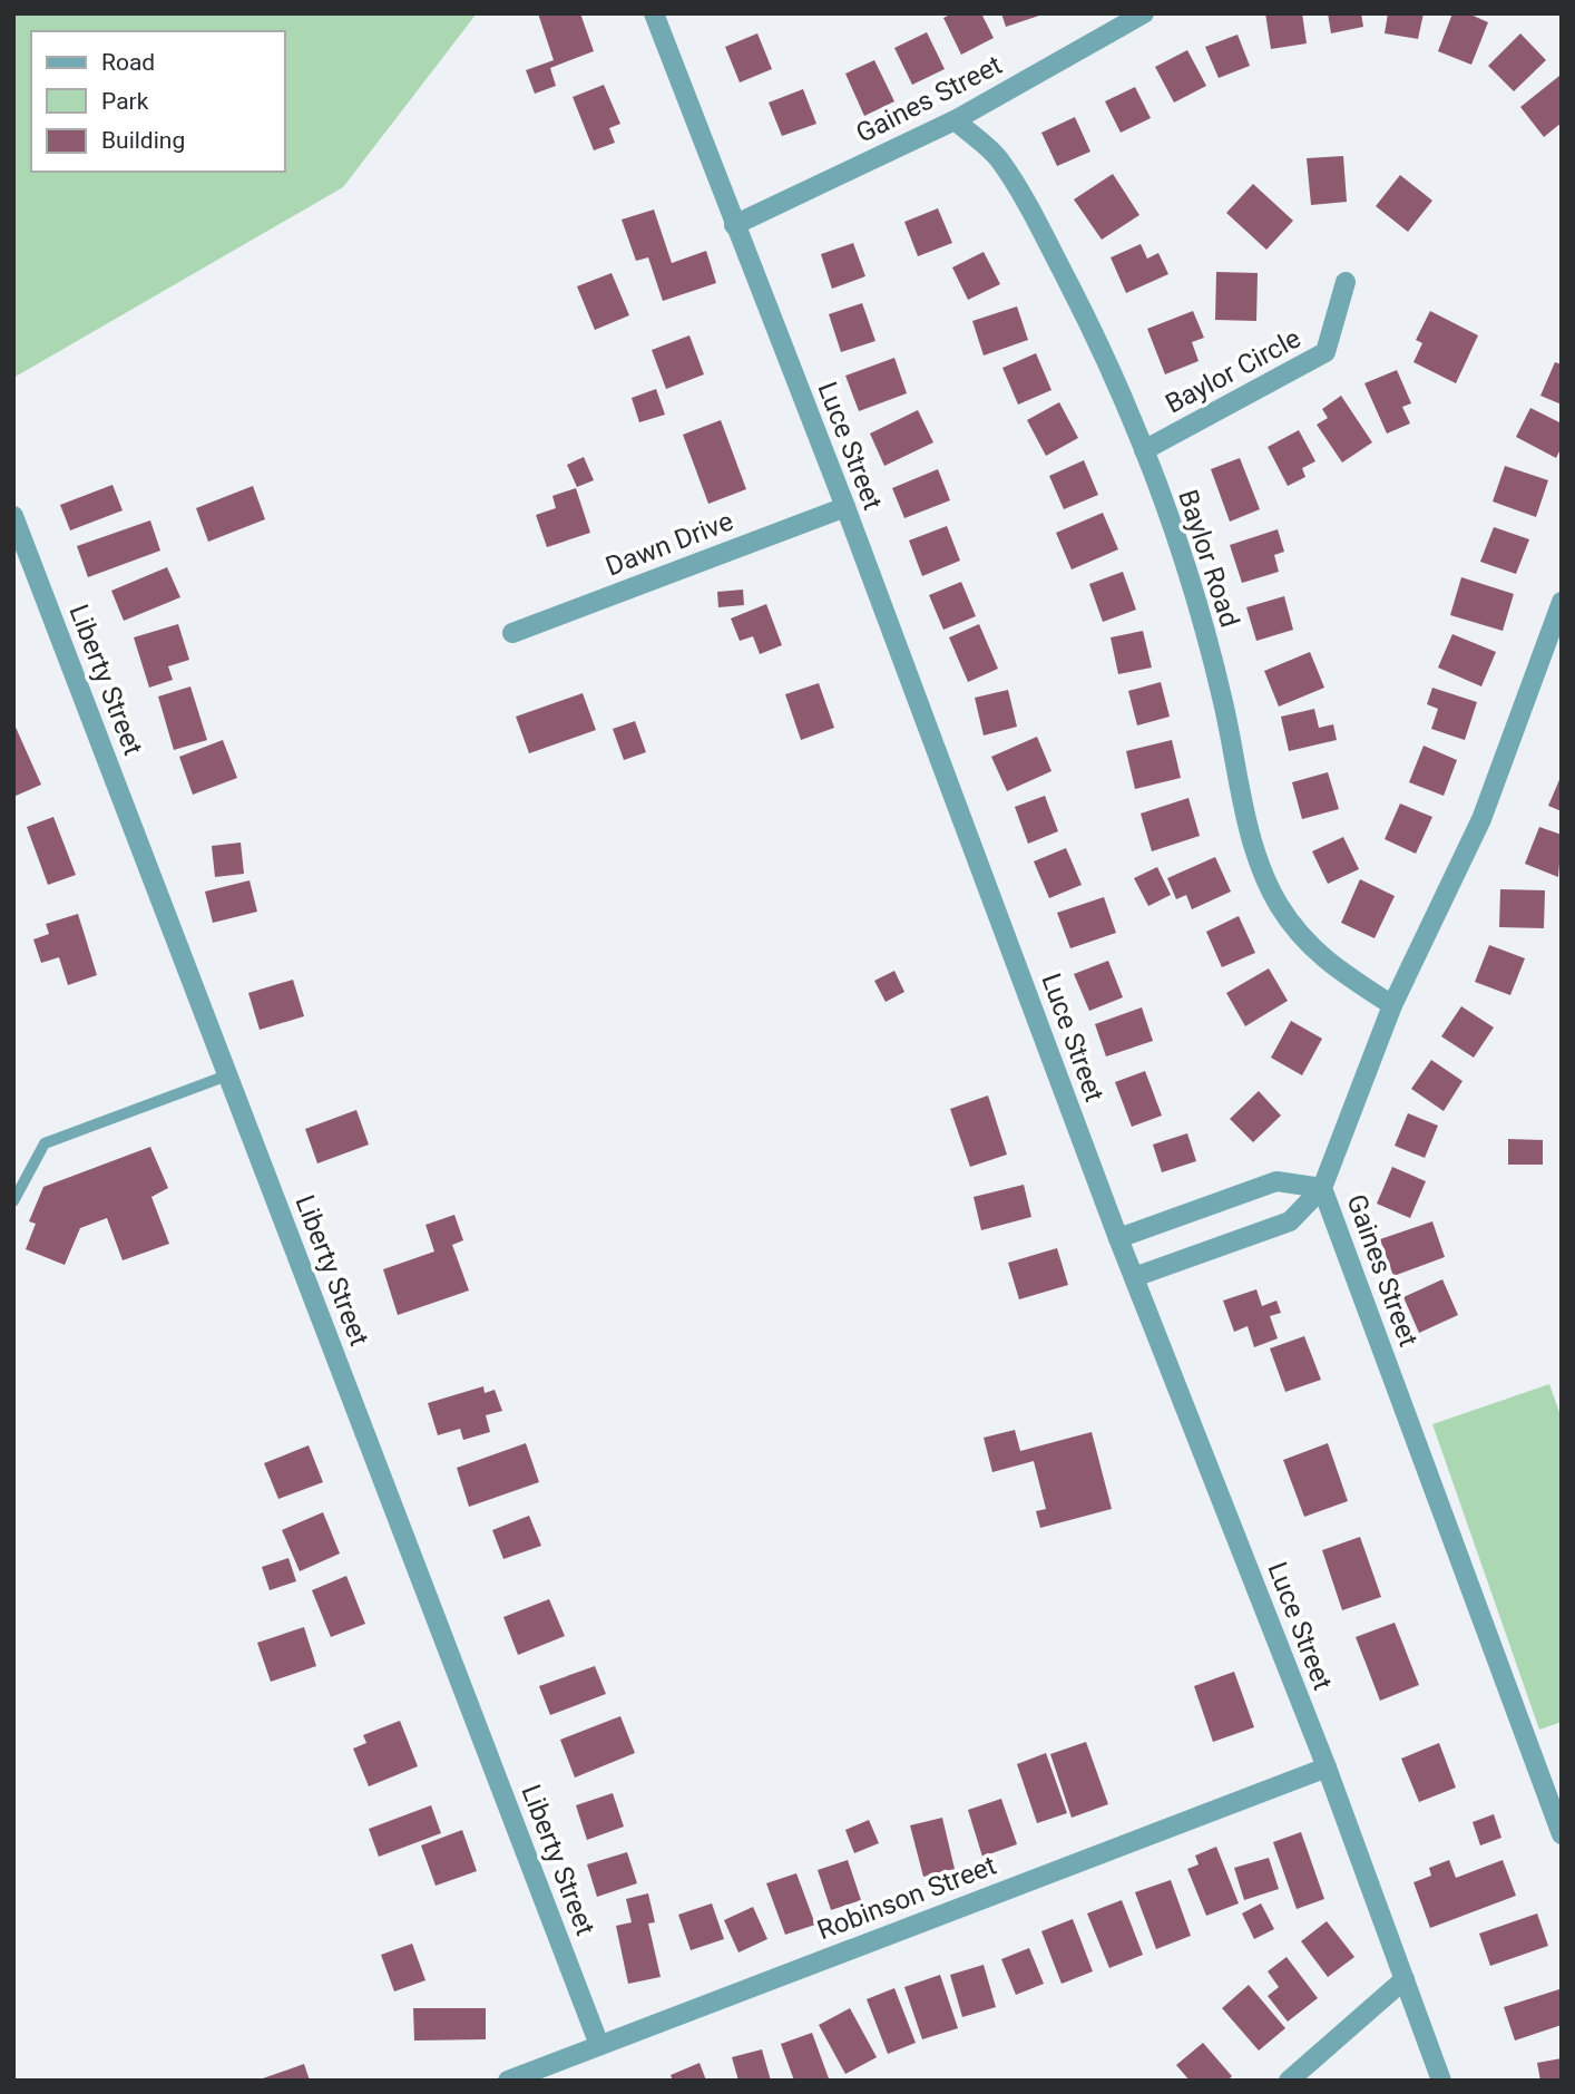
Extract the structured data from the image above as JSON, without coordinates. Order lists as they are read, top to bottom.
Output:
{
  "streets": {
    "street": [
      "Gaines Street",
      "Baylor Circle",
      "Luce Street",
      "Dawn Drive",
      "Baylor Road",
      "Liberty Street",
      "Robinson Street"
    ]
  },
  "crossings": [
    ["Gaines Street", "Luce Street"],
    ["Gaines Street", "Baylor Road"],
    ["Baylor Circle", "Baylor Road"],
    ["Luce Street", "Dawn Drive"],
    ["Luce Street", "Robinson Street"],
    ["Liberty Street", "Robinson Street"]
  ],
  "legend": ["Road", "Park", "Building"]
}
